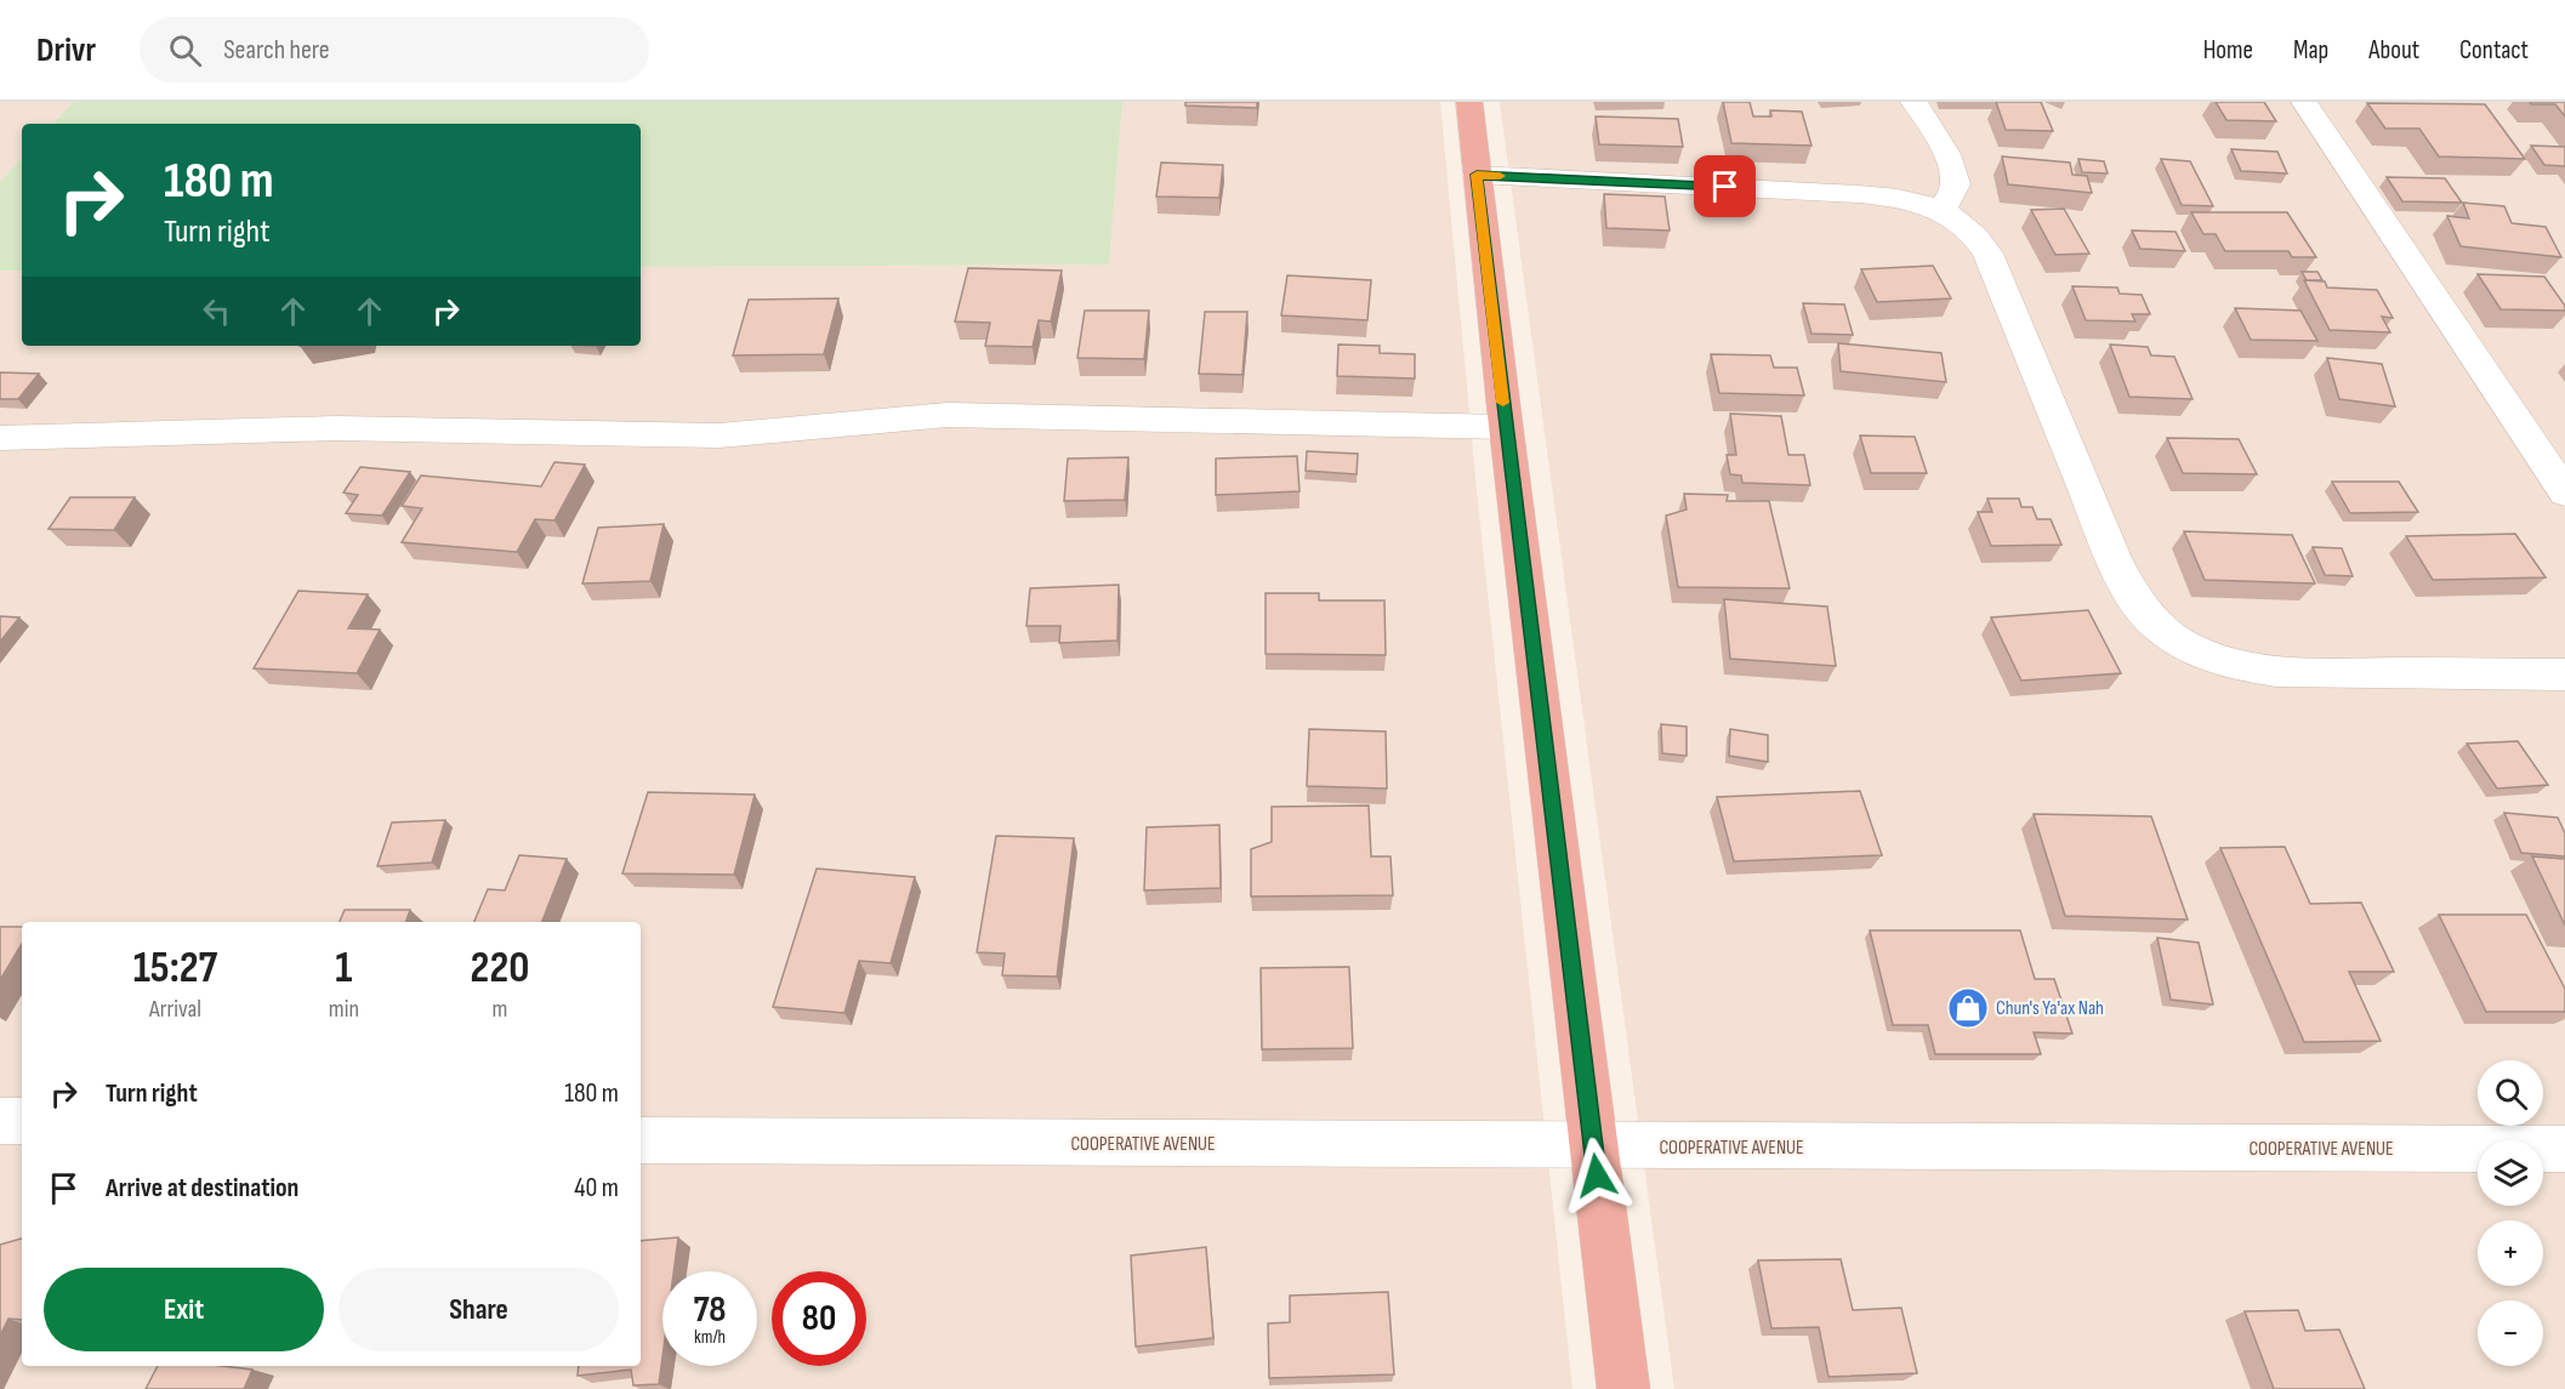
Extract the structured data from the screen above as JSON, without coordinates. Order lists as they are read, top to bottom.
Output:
{
  "streets": {
    "street": ["COOPERATIVE AVENUE"]
  },
  "places": {
    "shop": ["Chun's Ya'ax Nah"]
  },
  "page": {
    "header": "Drivr",
    "search": "Search here",
    "nav": [
      "Home",
      "Map",
      "About",
      "Contact"
    ],
    "turn": ["180 m", "Turn right"],
    "eta": [
      "15:27",
      "Arrival",
      "1",
      "min",
      "220",
      "m"
    ],
    "list": [
      {
        "name": "Turn right",
        "value": "180 m"
      },
      {
        "name": "Arrive at destination",
        "value": "40 m"
      }
    ],
    "map_buttons": ["+", "−"],
    "buttons": ["Exit", "Share"],
    "speed": "78 km/h",
    "limit": "80"
  }
}
